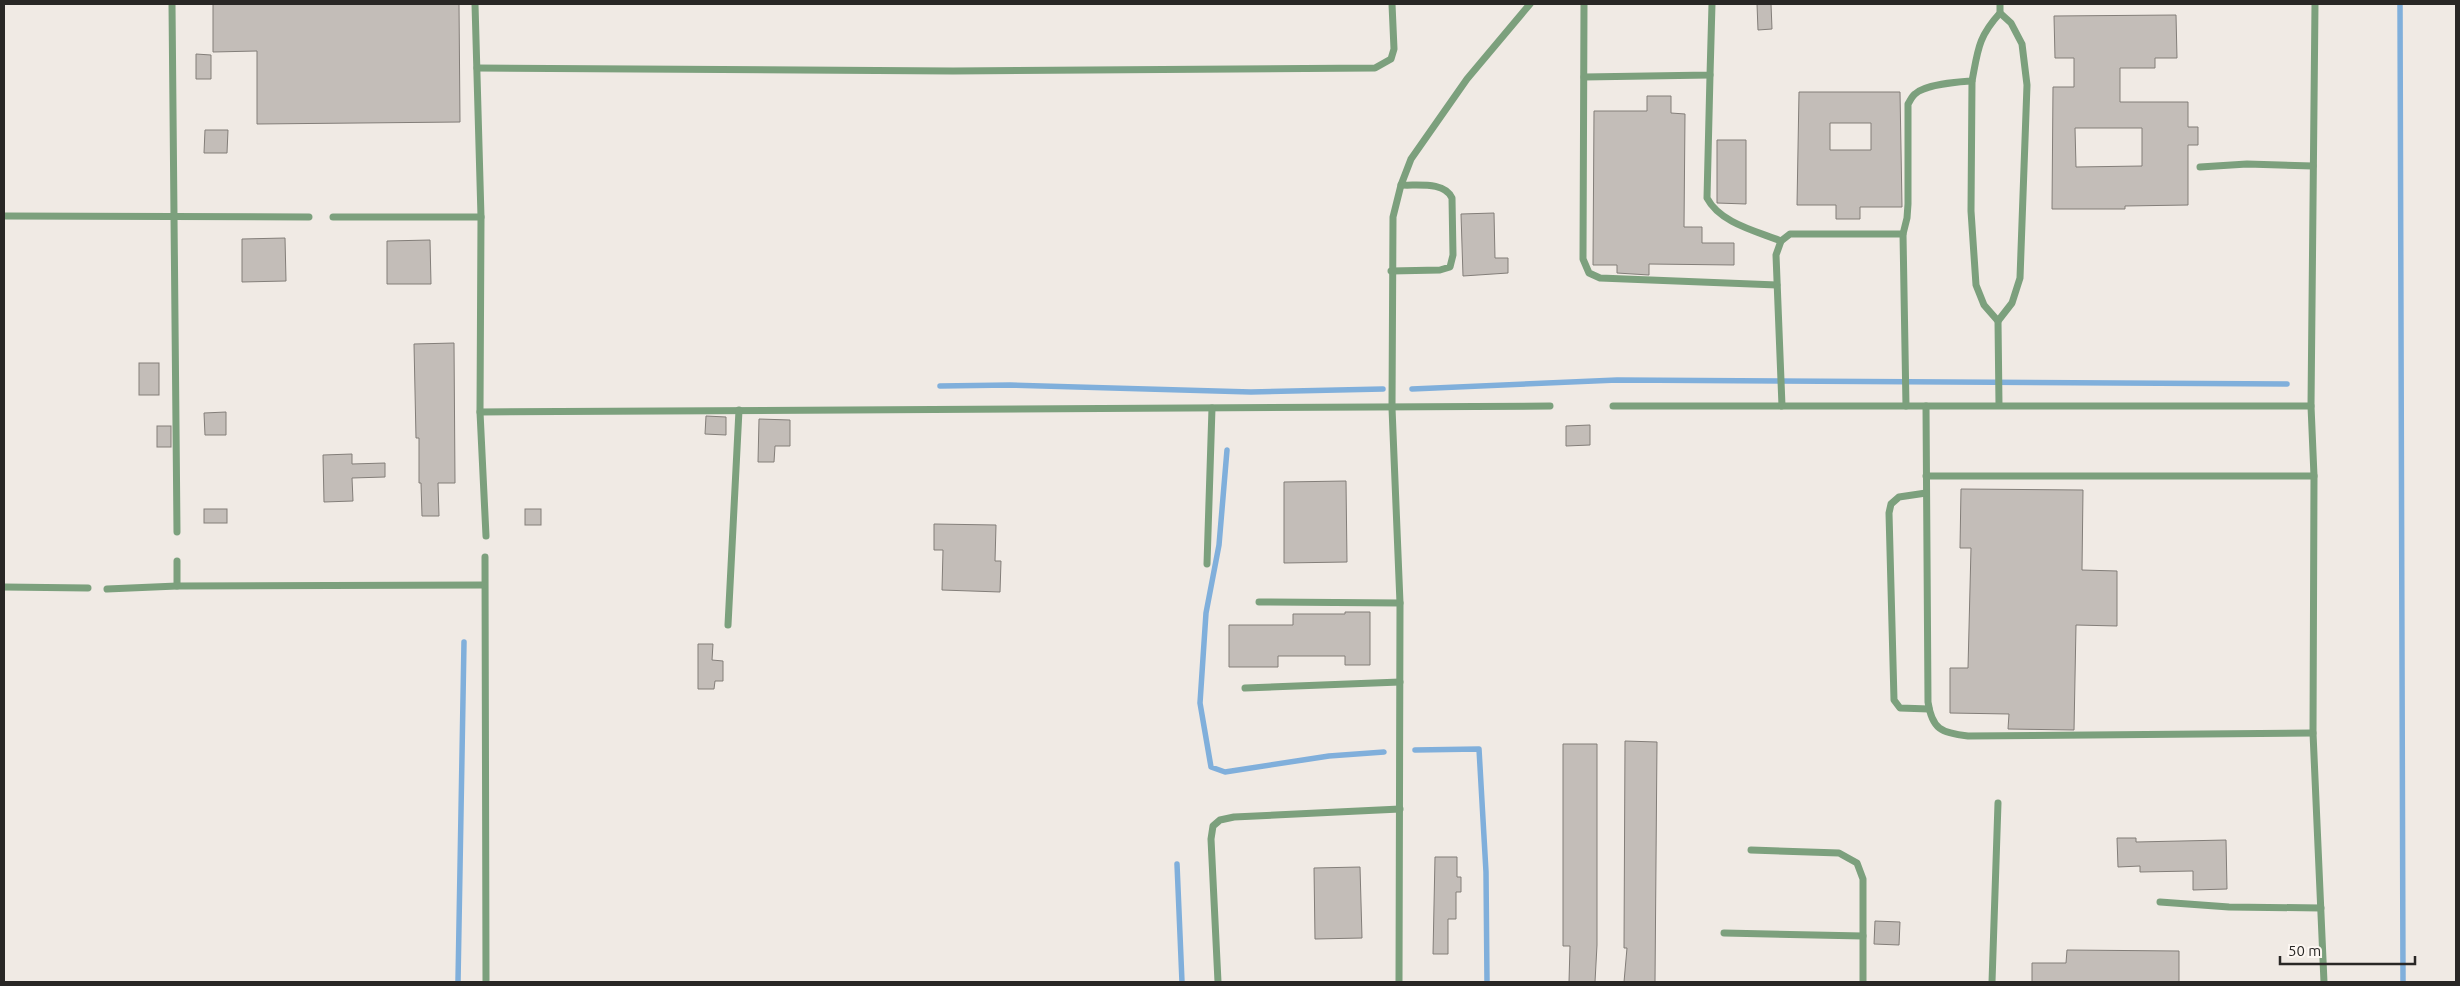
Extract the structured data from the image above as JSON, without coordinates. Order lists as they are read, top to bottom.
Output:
{
  "scale_bar": "50 m"
}
